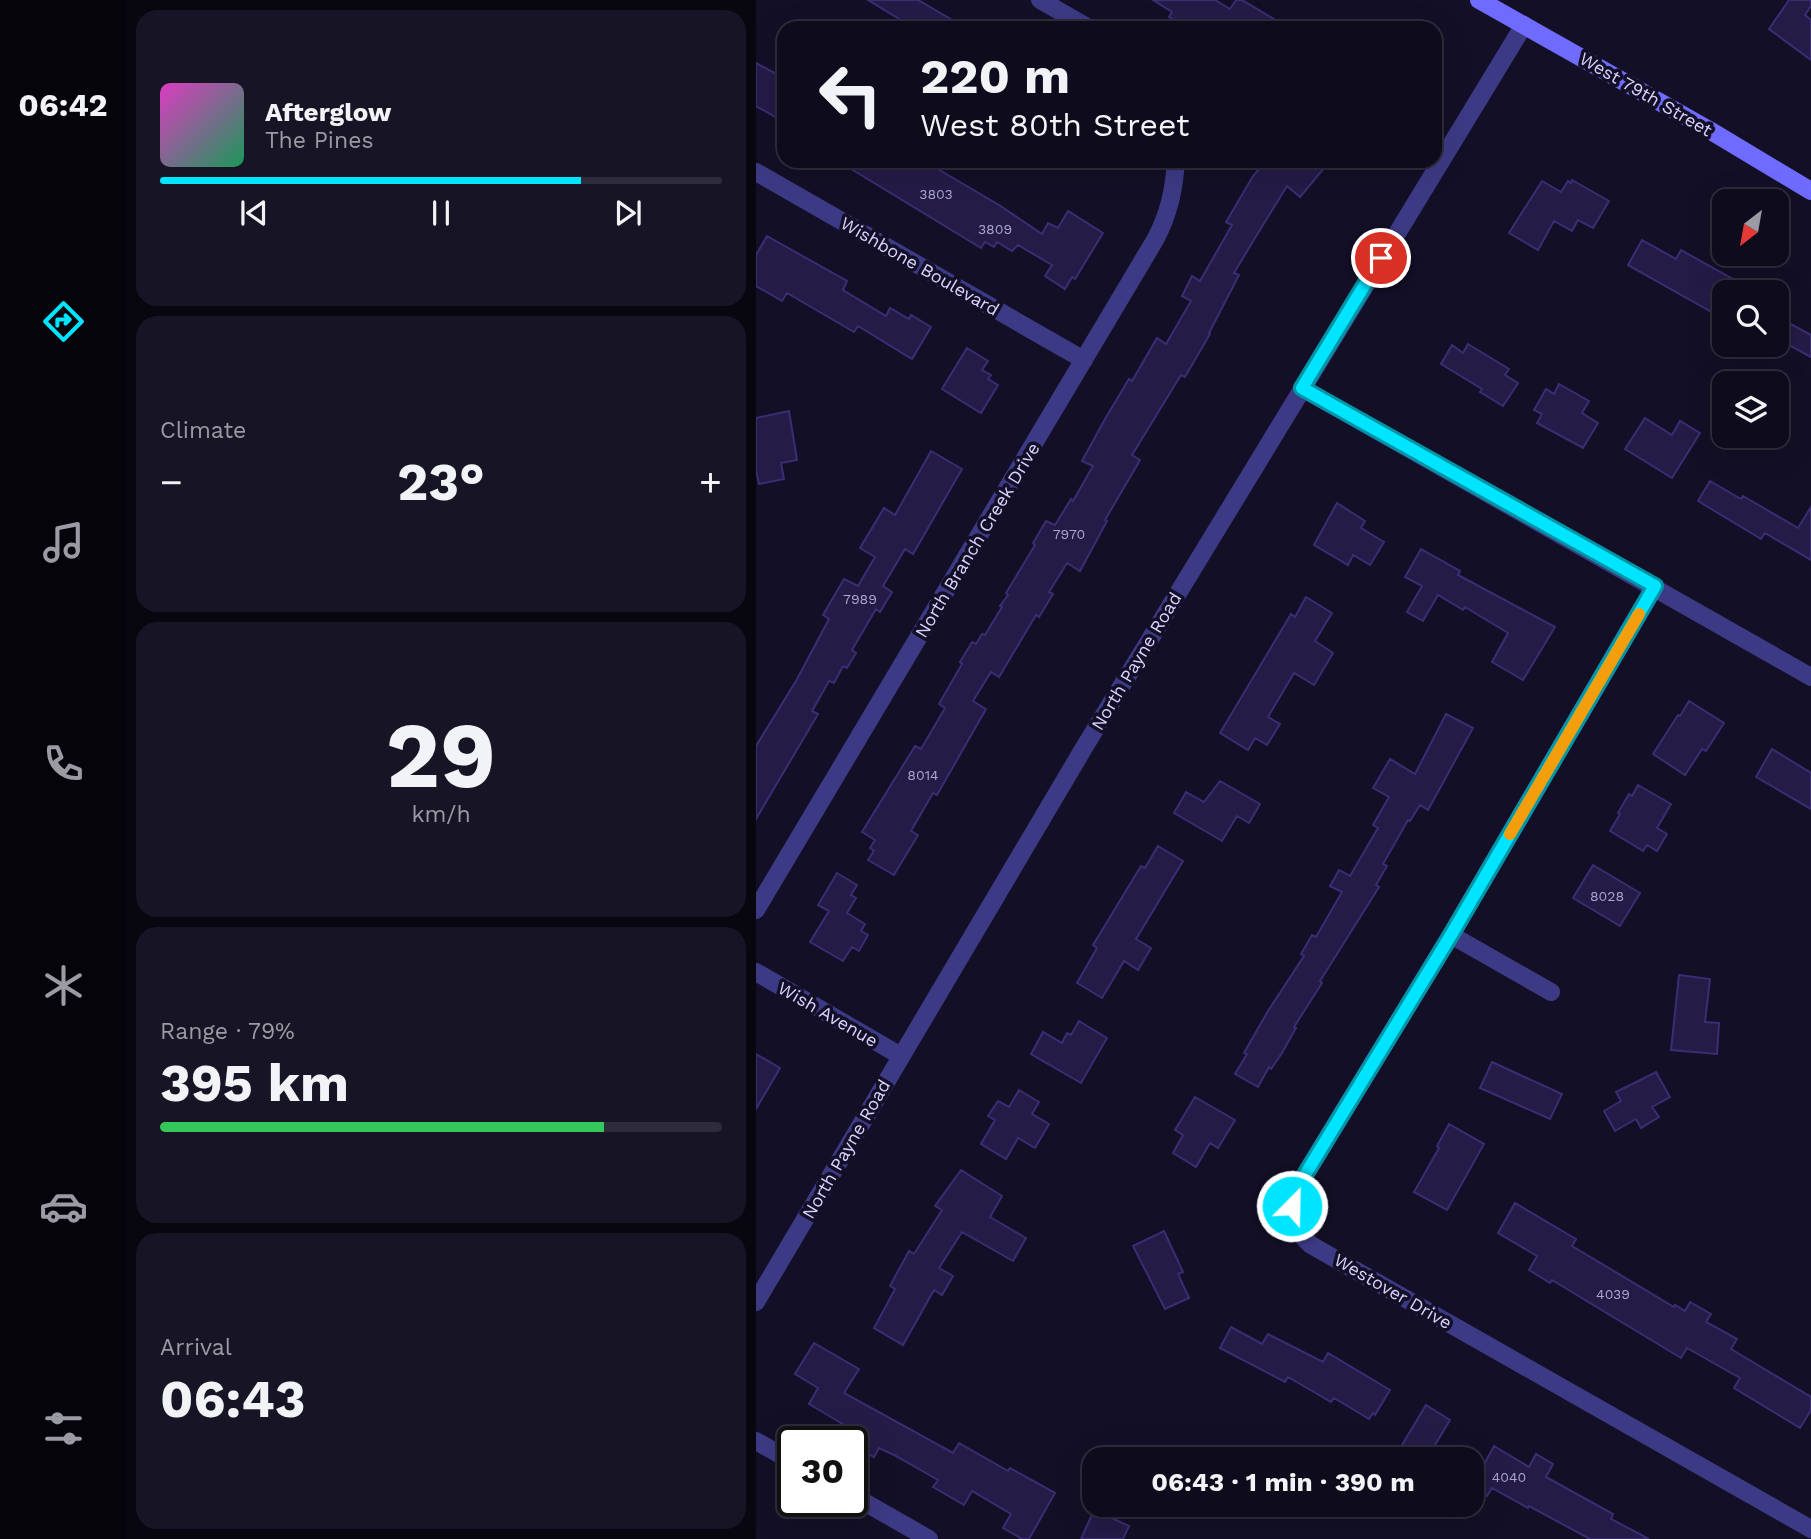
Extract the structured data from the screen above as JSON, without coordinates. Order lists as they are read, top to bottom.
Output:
{
  "streets": {
    "main road": ["West 79th Street"],
    "street": [
      "Wishbone Boulevard",
      "North Branch Creek Drive",
      "North Payne Road",
      "Wish Avenue",
      "Westover Drive"
    ]
  },
  "crossings": [
    ["West 79th Street", "North Payne Road"],
    ["Wishbone Boulevard", "North Branch Creek Drive"],
    ["North Payne Road", "Wish Avenue"]
  ],
  "house_numbers": [
    "3803",
    "3809",
    "7970",
    "7989",
    "8014",
    "8028",
    "4039",
    "4040"
  ],
  "north": "bottom left",
  "page": {
    "tabs": "06:42",
    "turn": ["220 m", "West 80th Street"],
    "song": ["Afterglow", "The Pines"],
    "tile": [
      "Climate",
      ["29", "km/h"],
      ["Range · 79%", "395 km"],
      ["Arrival", "06:43"]
    ],
    "heat": ["−", "23°", "+"],
    "limit": "30",
    "trip": "06:43 · 1 min · 390 m"
  }
}
